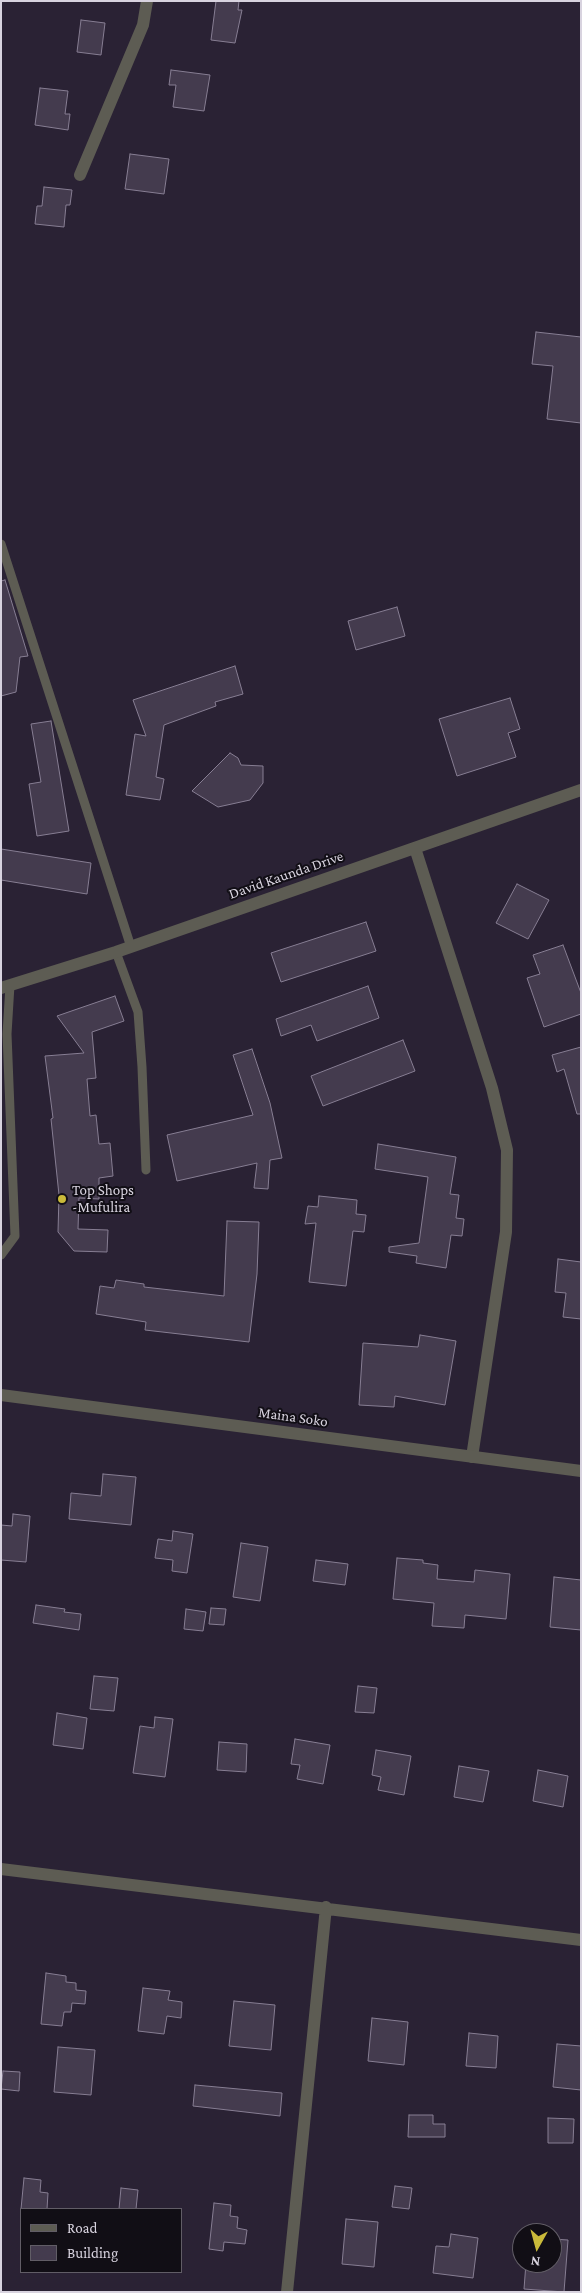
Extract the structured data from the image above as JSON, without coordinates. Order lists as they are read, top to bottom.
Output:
{
  "streets": {
    "street": ["David Kaunda Drive", "Maina Soko"]
  },
  "places": ["Top Shops -Mufulira"],
  "legend": ["Road", "Building"],
  "north": "bottom"
}
